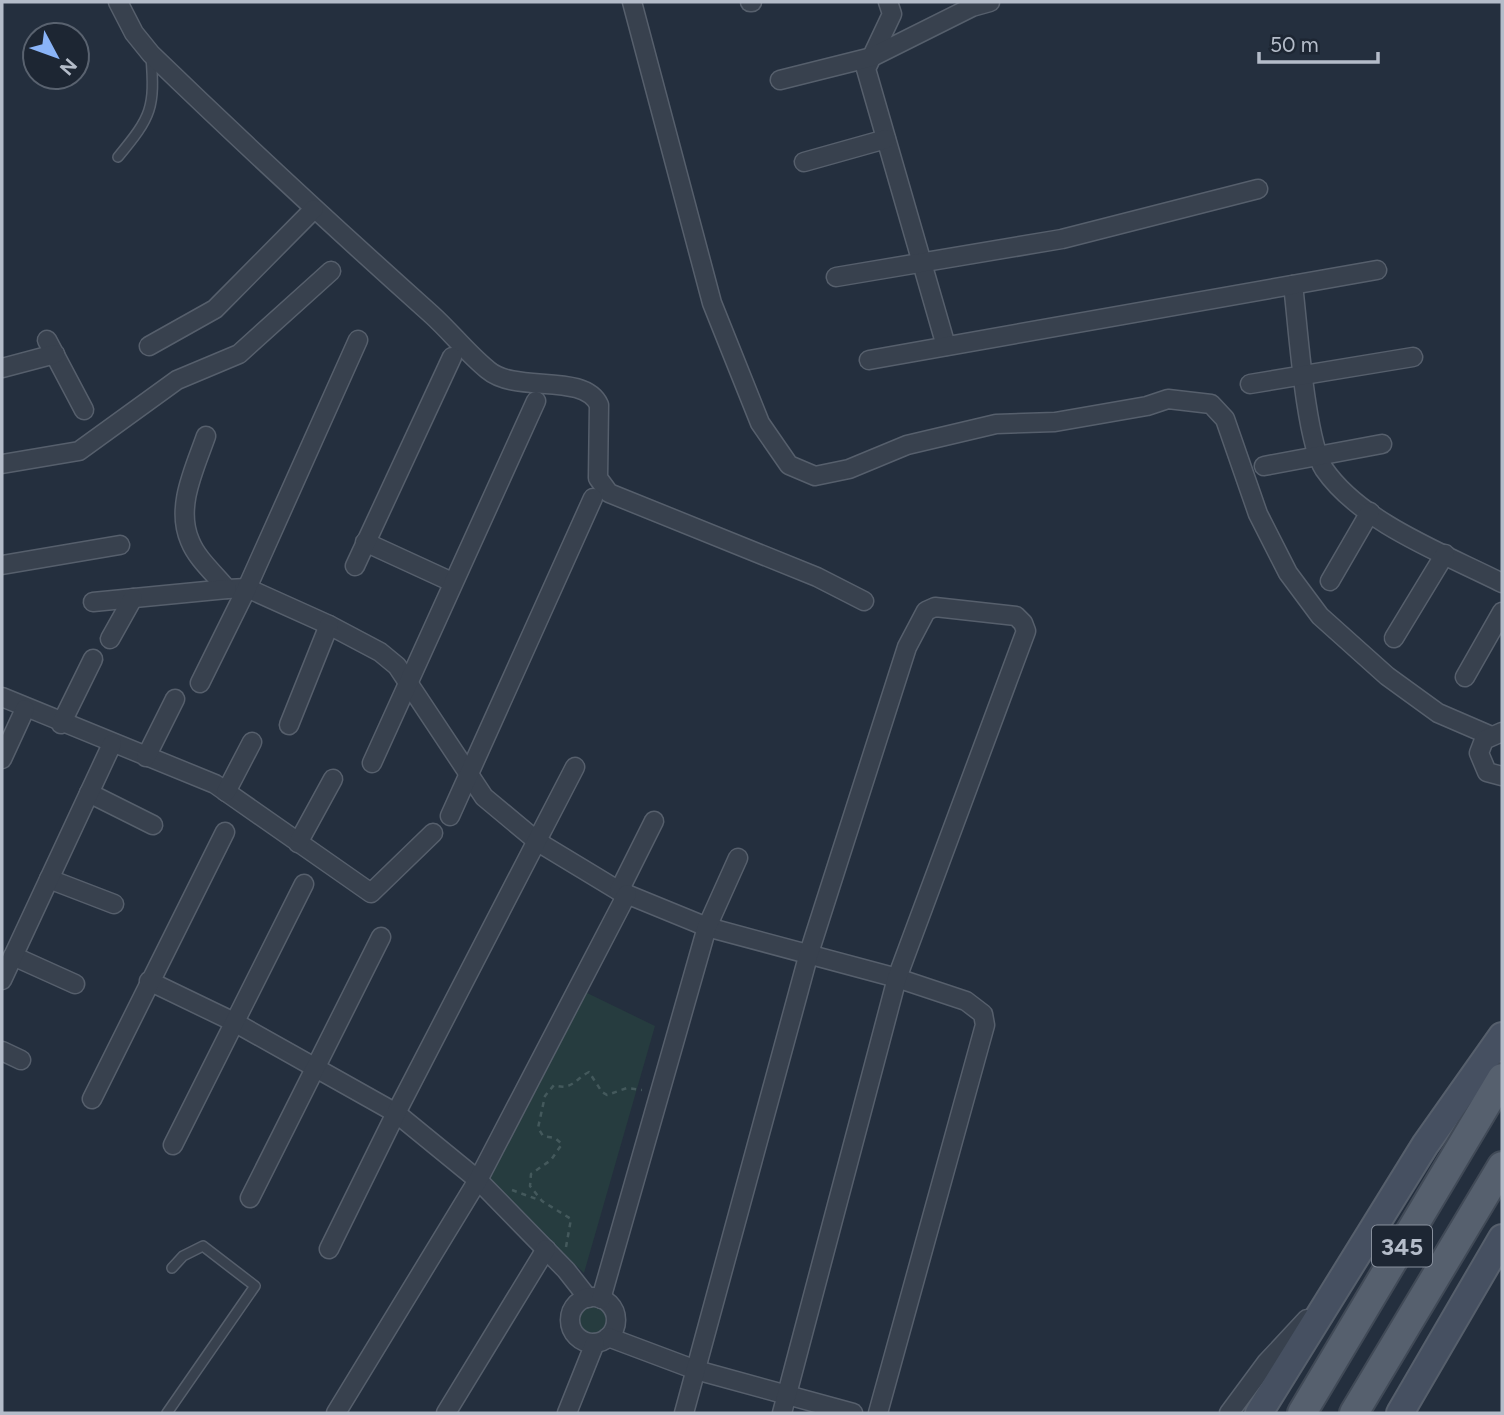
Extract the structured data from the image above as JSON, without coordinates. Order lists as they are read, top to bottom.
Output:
{
  "streets": {
    "main road": ["345"]
  },
  "scale_bar": "50 m",
  "north": "bottom right"
}
